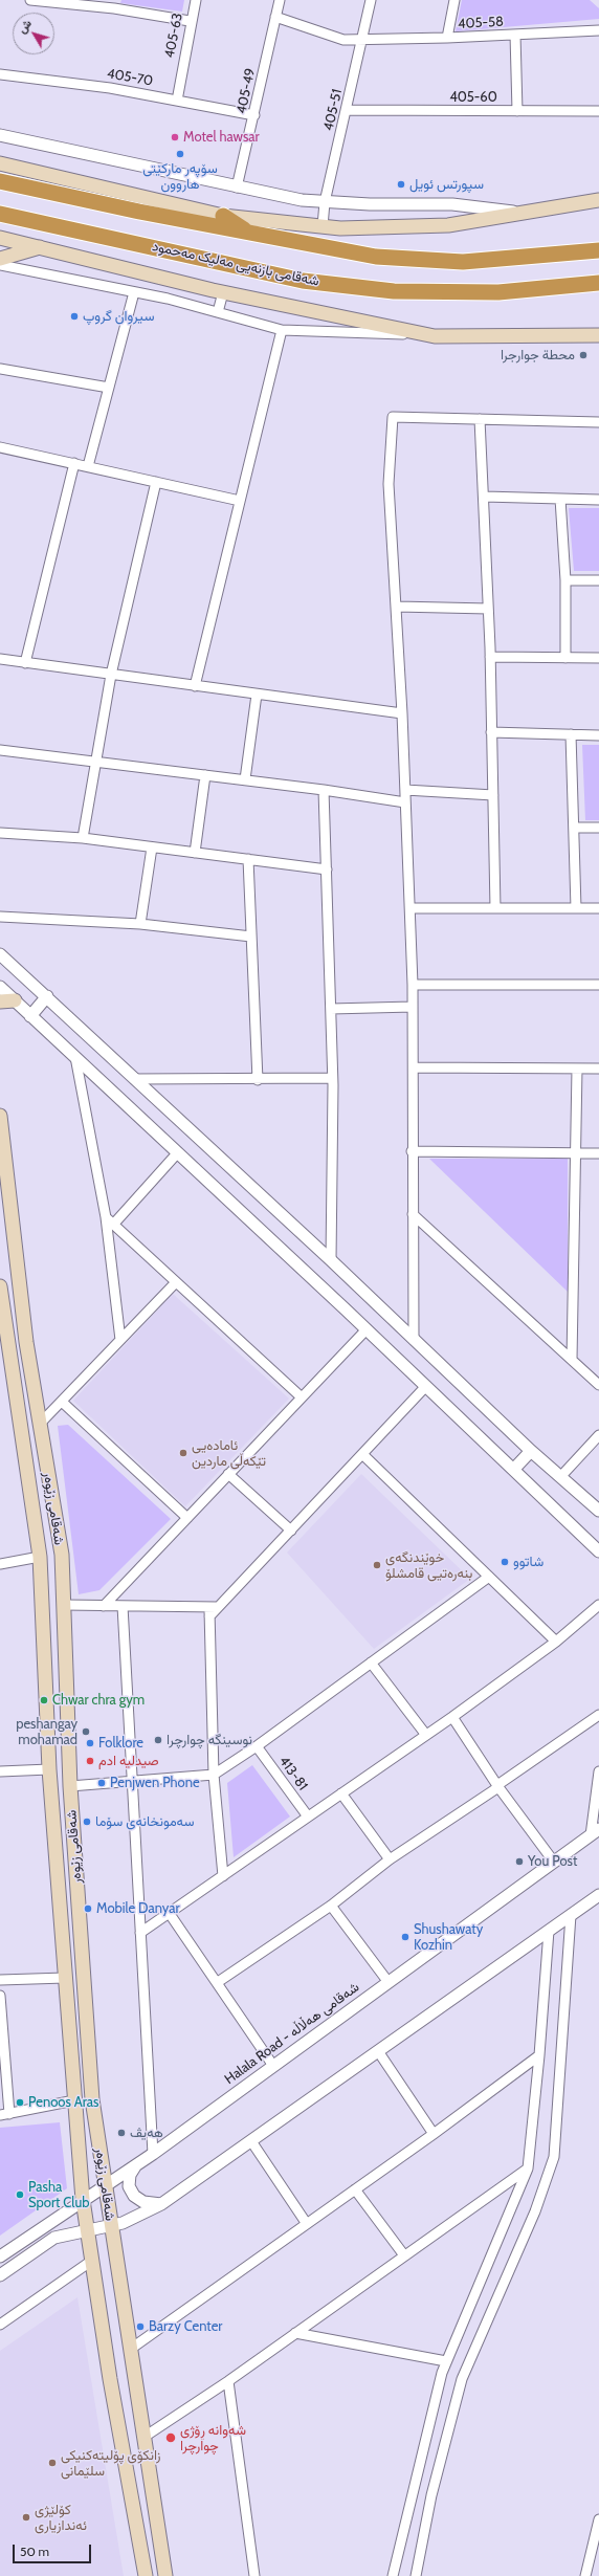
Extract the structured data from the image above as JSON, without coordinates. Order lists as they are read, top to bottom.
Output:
{
  "streets": {
    "highway": ["شەقامی بازنەیی مەلیک مەحمود"],
    "main road": ["شەقامی زێوەر"],
    "street": [
      "405-58",
      "405-63",
      "405-70",
      "405-49",
      "405-60",
      "405-51",
      "413-81",
      "Halala Road - شەقامی هەڵاڵە"
    ]
  },
  "crossings": [
    ["405-58", "405-49"],
    ["405-58", "405-51"],
    ["405-63", "405-70"],
    ["405-70", "405-49"],
    ["405-60", "405-51"],
    ["شەقامی زێوەر", "Halala Road - شەقامی هەڵاڵە"]
  ],
  "places": [
    "Motel hawsar",
    "سۆپەر ماركێتی هاروون",
    "سپورتس ئويل",
    "سیروان گروپ",
    "محطة جوارجرا",
    "ئامادەیی تێکەڵی ماردین",
    "شاتوو",
    "خوێندنگەی بنەرەتیی قامشلۆ",
    "Chwar chra gym",
    "peshangay mohamad",
    "نوسینگە چوارچرا",
    "Folklore",
    "صیدلیە ادم",
    "Penjwen Phone",
    "سەمونخانەی سۆما",
    "You Post",
    "Mobile Danyar",
    "Shushawaty Kozhin",
    "Penoos Aras",
    "ھەیڤ",
    "Pasha Sport Club",
    "Barzy Center",
    "شەوانە ڕۆژی چوارچرا",
    "زانکۆی پۆلیتەکنیکی سلێمانی",
    "کۆلێژی ئەندازیاری"
  ],
  "scale_bar": "50 m",
  "north": "top left"
}
